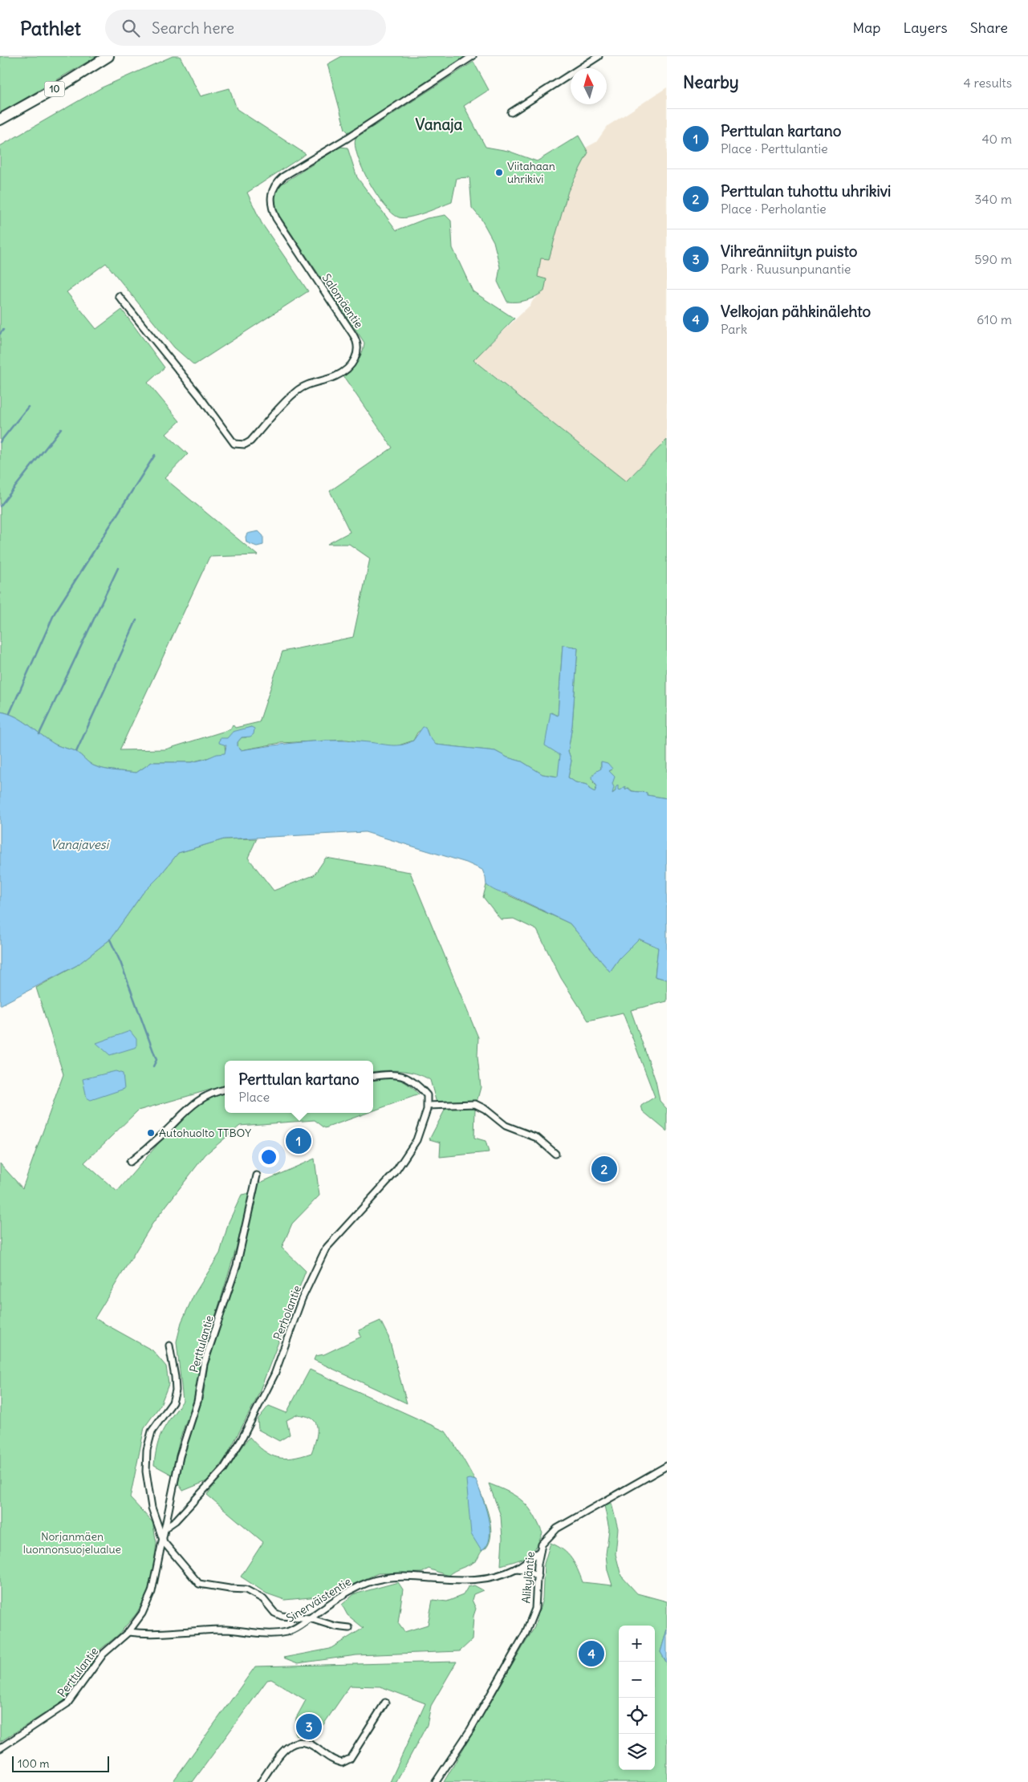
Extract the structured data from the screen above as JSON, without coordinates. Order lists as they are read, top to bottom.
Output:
{
  "streets": {
    "highway": ["10"],
    "street": [
      "Salomäentie",
      "Perholantie",
      "Perttulantie",
      "Alikyläntie",
      "Sinerväistentie"
    ]
  },
  "crossings": [
    ["Perholantie", "Perttulantie"],
    ["Perttulantie", "Sinerväistentie"],
    ["Alikyläntie", "Sinerväistentie"]
  ],
  "districts": ["Vanaja"],
  "water": ["Vanajavesi"],
  "parks": ["Norjanmäen luonnonsuojelualue"],
  "places": ["Viitahaan uhrikivi", "Autohuolto TTBOY"],
  "scale_bar": "100 m",
  "north": "top",
  "page": {
    "header": "Pathlet",
    "search": "Search here",
    "nav": ["Map", "Layers", "Share"],
    "heading": ["Nearby", "4 results"],
    "list": [
      {
        "mark": "1",
        "name": "Perttulan kartano",
        "note": "Place · Perttulantie",
        "value": "40 m"
      },
      {
        "mark": "2",
        "name": "Perttulan tuhottu uhrikivi",
        "note": "Place · Perholantie",
        "value": "340 m"
      },
      {
        "mark": "3",
        "name": "Vihreänniityn puisto",
        "note": "Park · Ruusunpunantie",
        "value": "590 m"
      },
      {
        "mark": "4",
        "name": "Velkojan pähkinälehto",
        "note": "Park",
        "value": "610 m"
      }
    ],
    "popup": ["Perttulan kartano", "Place"],
    "pins": [
      "1",
      "2",
      "4",
      "3"
    ],
    "map_buttons": ["+", "−"],
    "scale": "100 m"
  }
}
